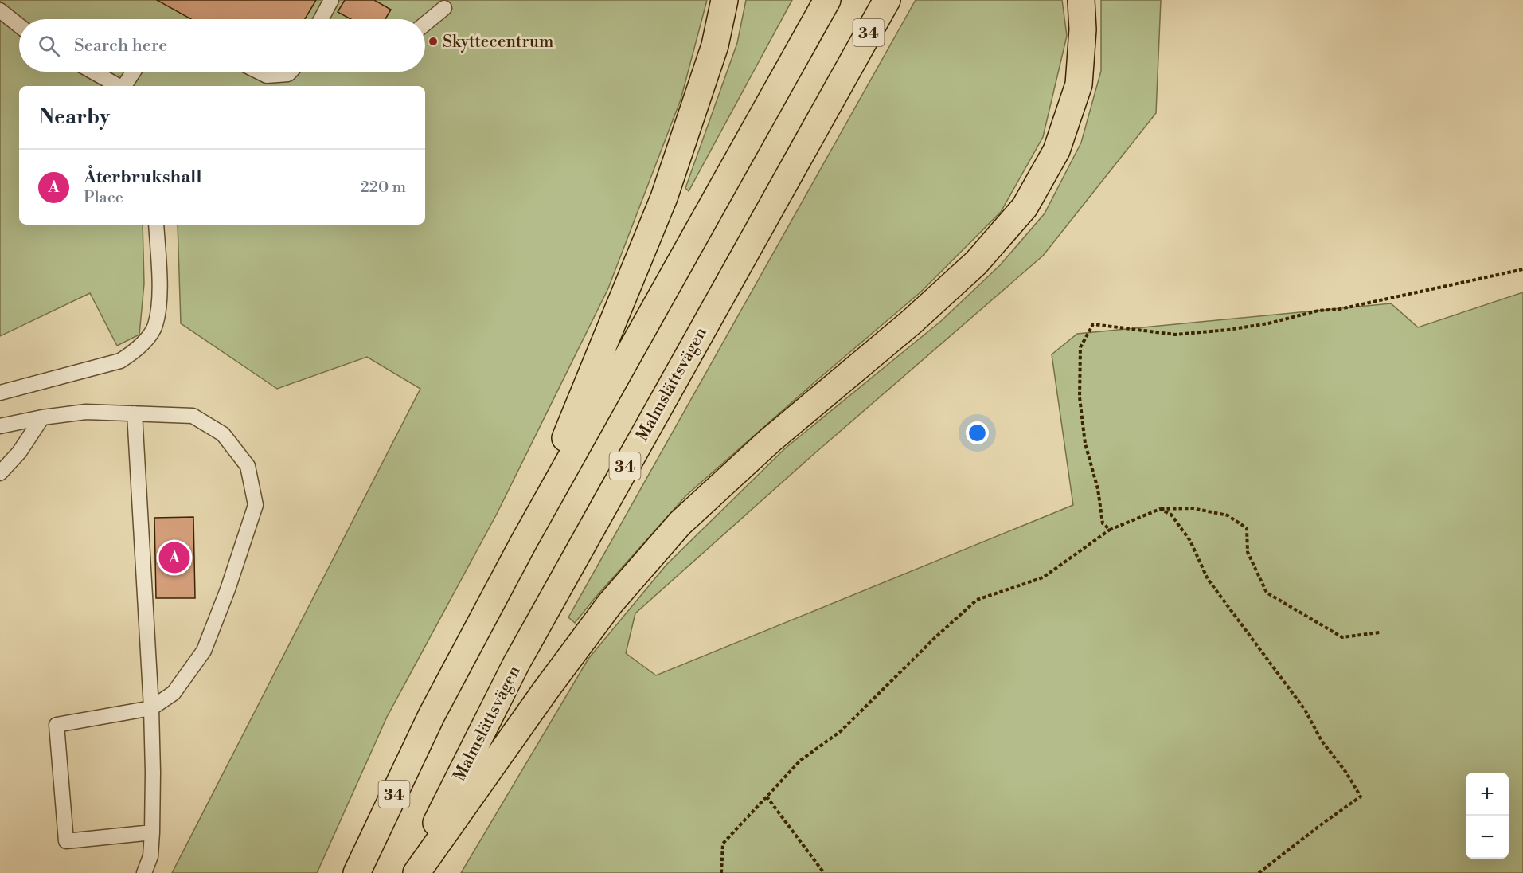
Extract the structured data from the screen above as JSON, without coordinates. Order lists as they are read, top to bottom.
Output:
{
  "streets": {
    "highway": ["34", "Malmslättsvägen"]
  },
  "places": ["Skyttecentrum"],
  "page": {
    "search": "Search here",
    "heading": "Nearby",
    "list": [
      {
        "mark": "A",
        "name": "Återbrukshall",
        "note": "Place",
        "value": "220 m"
      }
    ],
    "pins": "A",
    "map_buttons": ["+", "−"]
  }
}
